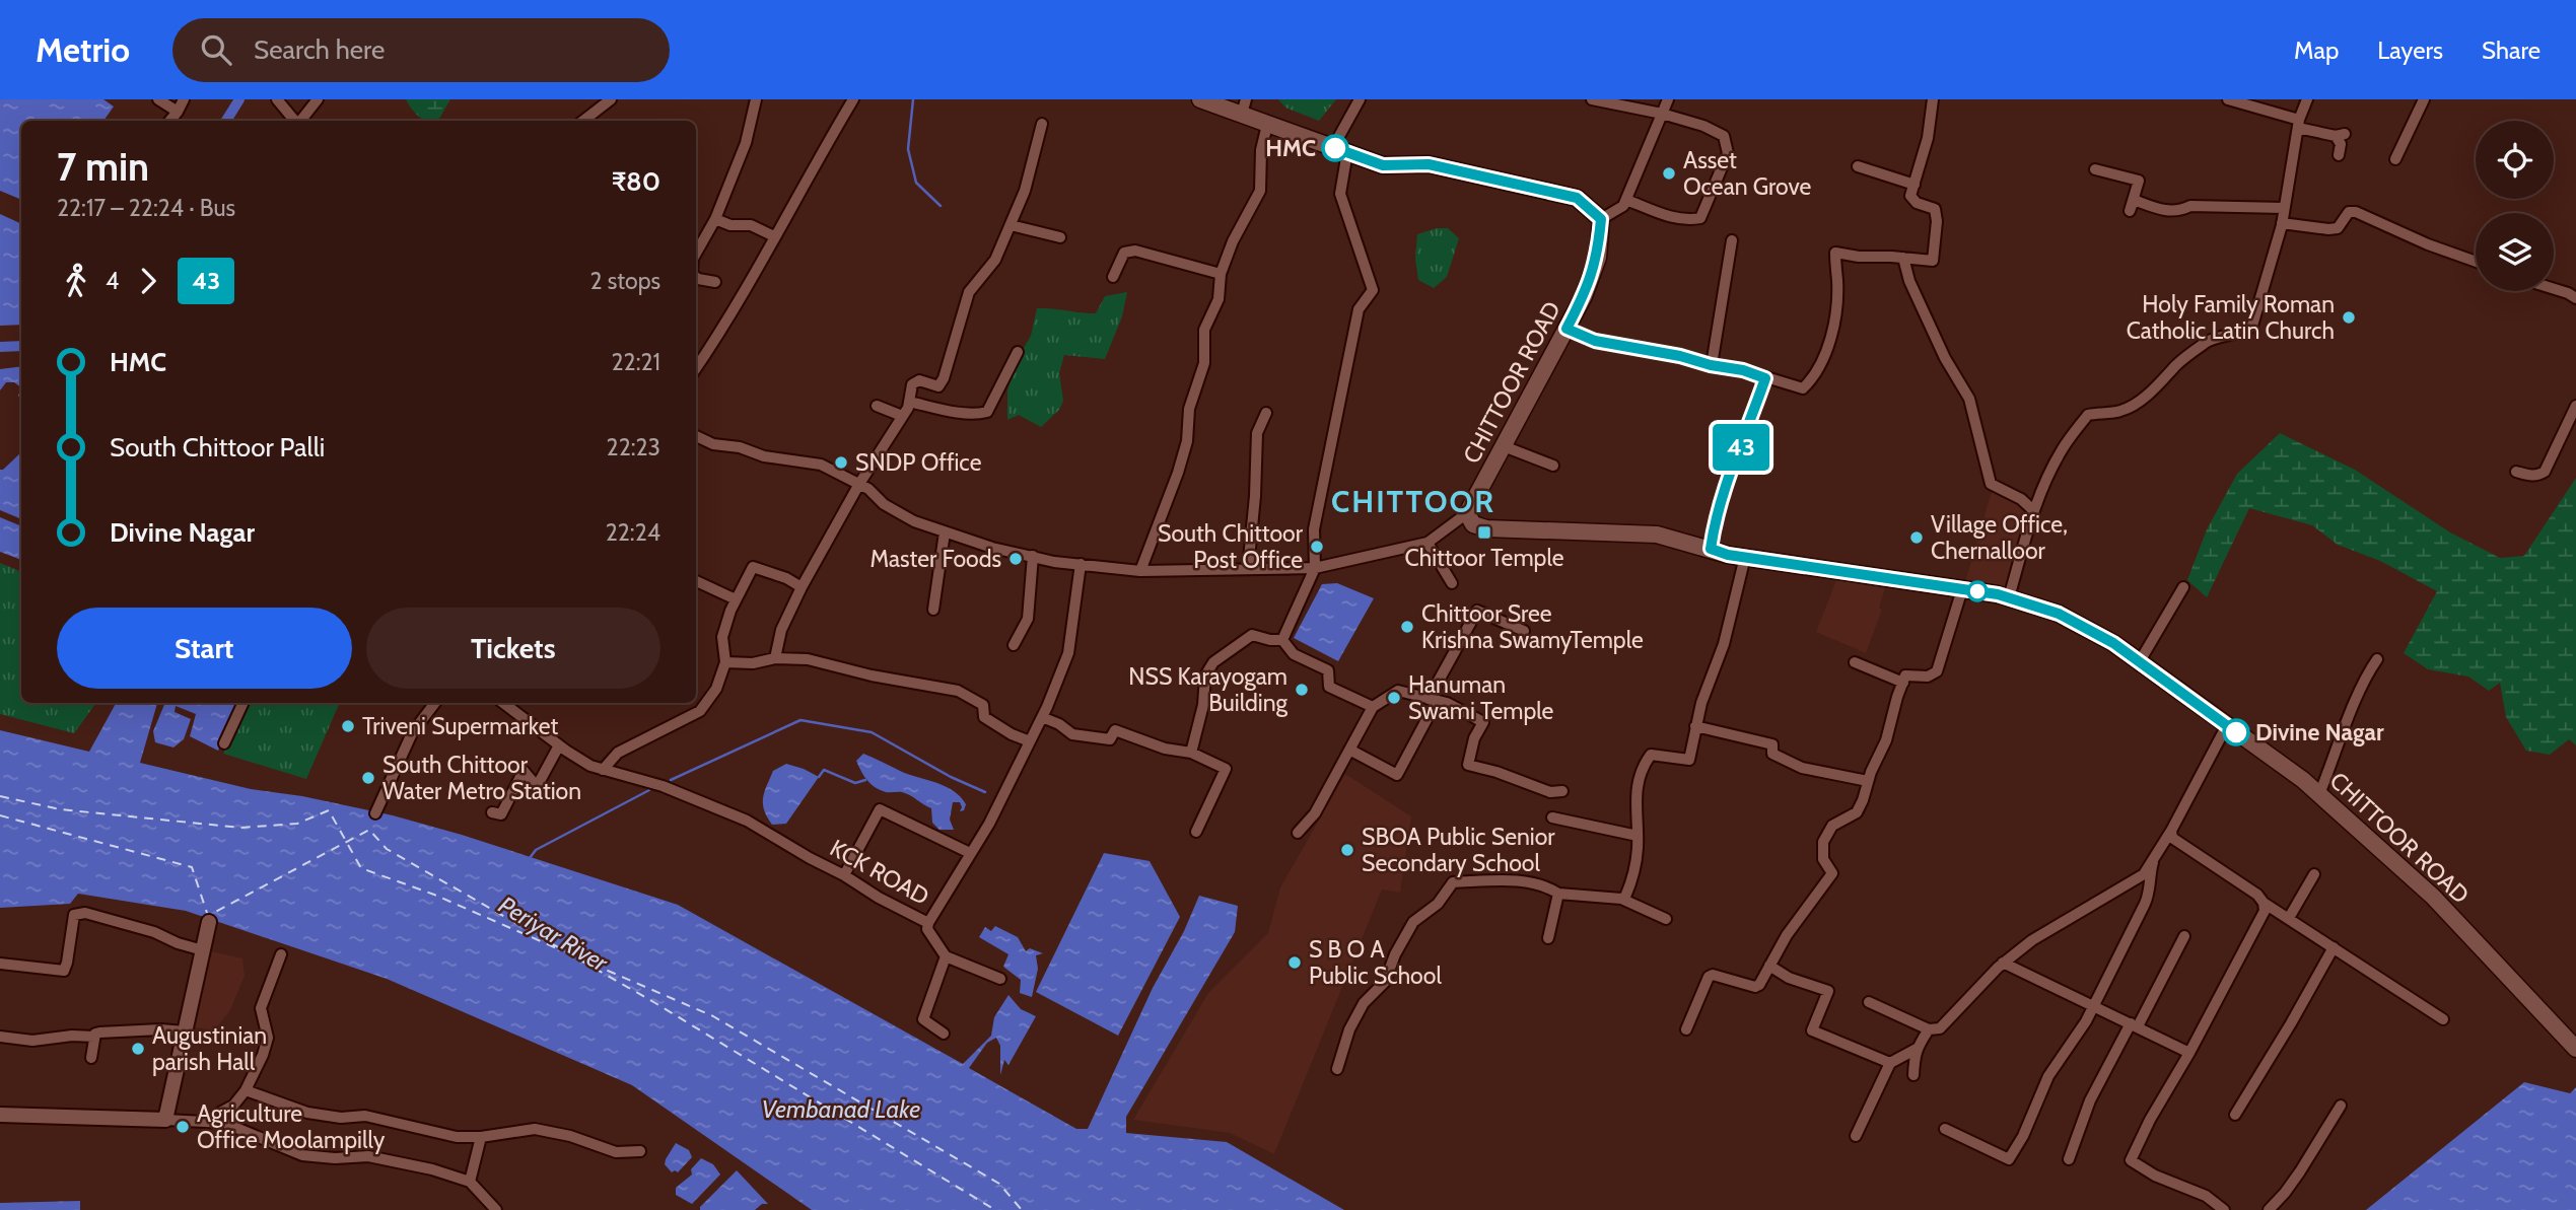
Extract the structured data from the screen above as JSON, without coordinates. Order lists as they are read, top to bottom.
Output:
{
  "streets": {
    "main road": ["CHITTOOR ROAD"],
    "street": ["KCK ROAD"]
  },
  "districts": ["CHITTOOR"],
  "water": ["Periyar River", "Vembanad Lake"],
  "places": {
    "other": [
      "HMC",
      "Asset Ocean Grove",
      "Holy Family Roman Catholic Latin Church",
      "SNDP Office",
      "Village Office, Chernalloor",
      "South Chittoor Post Office",
      "Master Foods",
      "Chittoor Sree Krishna SwamyTemple",
      "NSS Karayogam Building",
      "Hanuman Swami Temple",
      "Triveni Supermarket",
      "Divine Nagar",
      "South Chittoor Water Metro Station",
      "SBOA Public Senior Secondary School",
      "S B O A Public School",
      "Augustinian parish Hall",
      "Agriculture Office Moolampilly"
    ],
    "transit": ["Chittoor Temple"]
  },
  "lines": ["bus line 43"],
  "page": {
    "header": "Metrio",
    "search": "Search here",
    "nav": ["Map", "Layers", "Share"],
    "on_map": "43",
    "heading": ["7 min", "22:17 – 22:24 · Bus", "₹80"],
    "legs": ["4", "43", "2 stops"],
    "list": [
      {
        "name": "HMC",
        "value": "22:21"
      },
      {
        "name": "South Chittoor Palli",
        "value": "22:23"
      },
      {
        "name": "Divine Nagar",
        "value": "22:24"
      }
    ],
    "buttons": ["Start", "Tickets"]
  }
}
